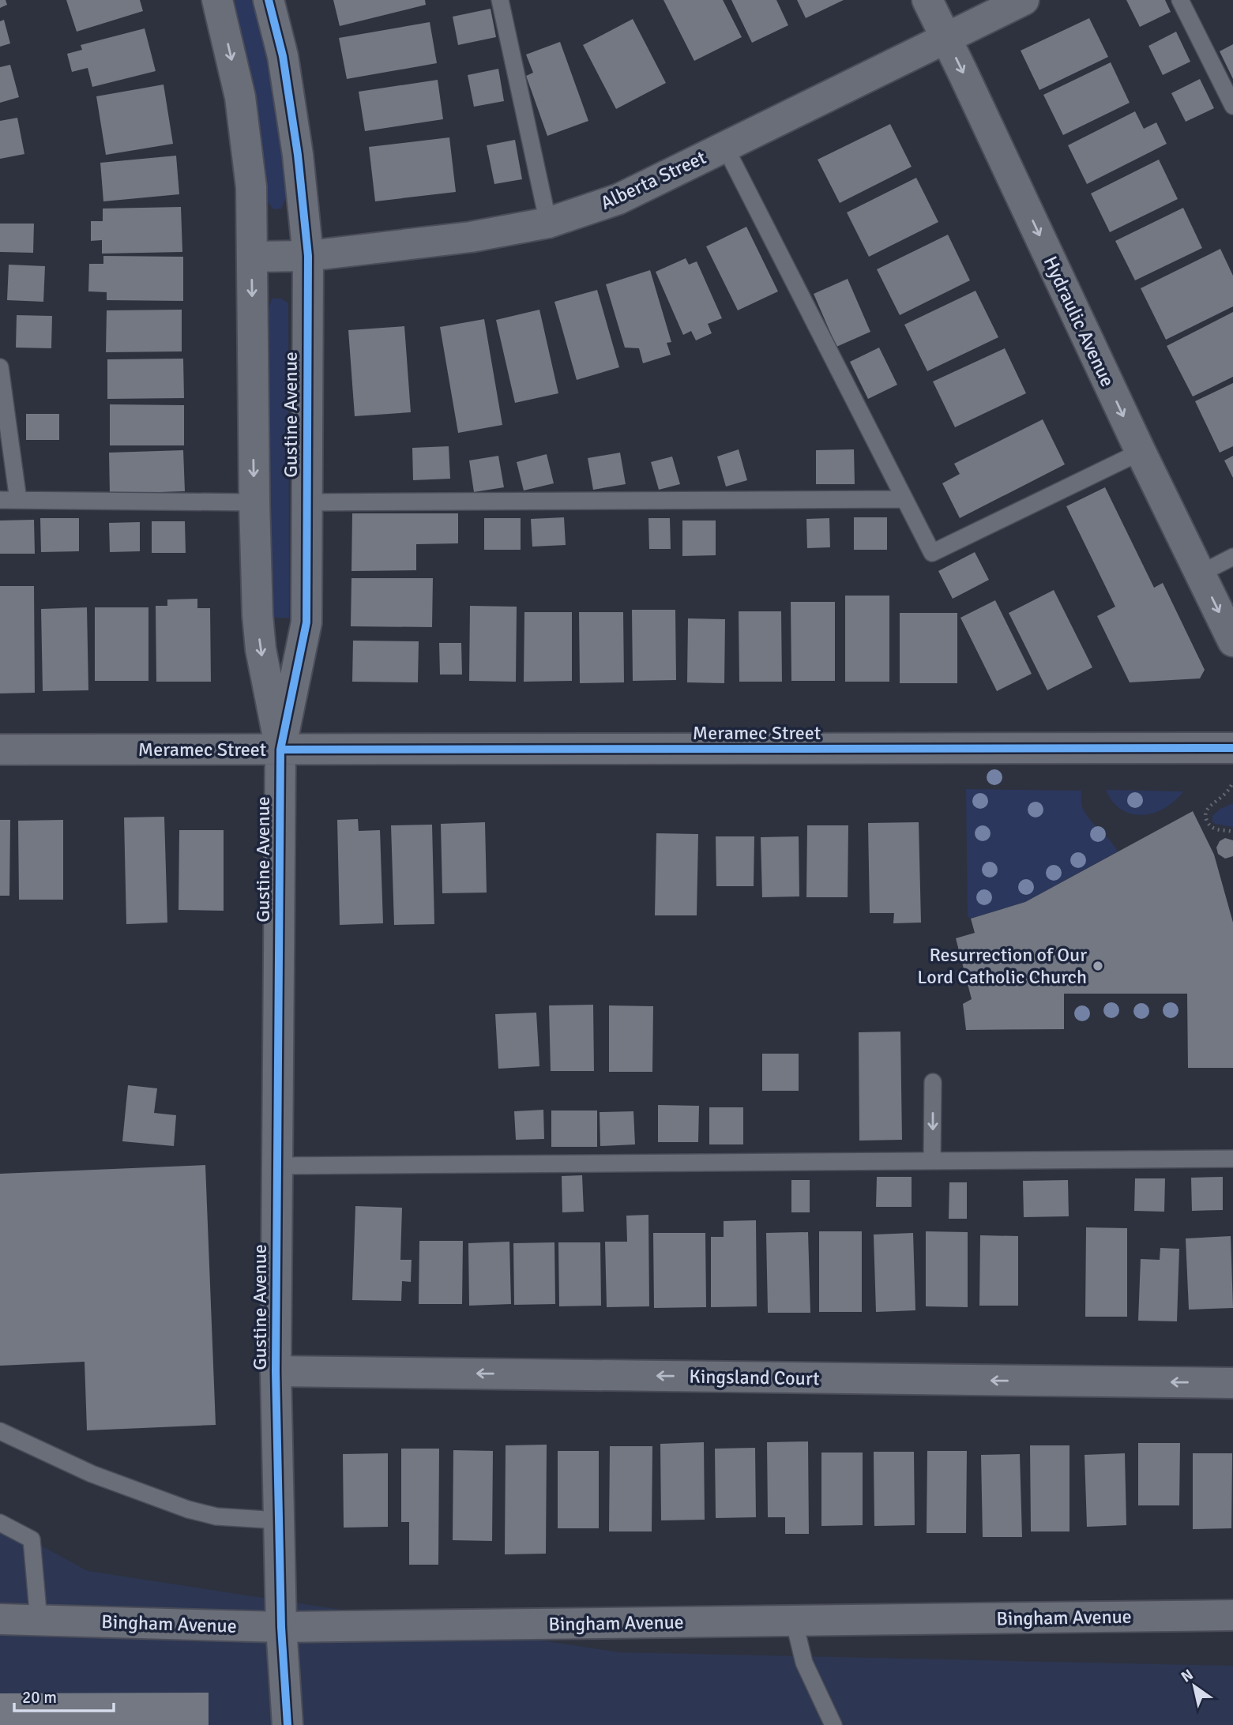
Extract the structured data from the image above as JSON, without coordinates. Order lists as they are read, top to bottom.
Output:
{
  "streets": {
    "street": [
      "Alberta Street",
      "Hydraulic Avenue",
      "Gustine Avenue",
      "Meramec Street",
      "Kingsland Court",
      "Bingham Avenue"
    ]
  },
  "crossings": [
    ["Alberta Street", "Hydraulic Avenue"],
    ["Alberta Street", "Gustine Avenue"],
    ["Gustine Avenue", "Meramec Street"],
    ["Gustine Avenue", "Kingsland Court"],
    ["Gustine Avenue", "Bingham Avenue"]
  ],
  "one_way": ["Hydraulic Avenue", "Kingsland Court"],
  "places": ["Resurrection of Our Lord Catholic Church"],
  "scale_bar": "20 m",
  "north": "top left"
}
